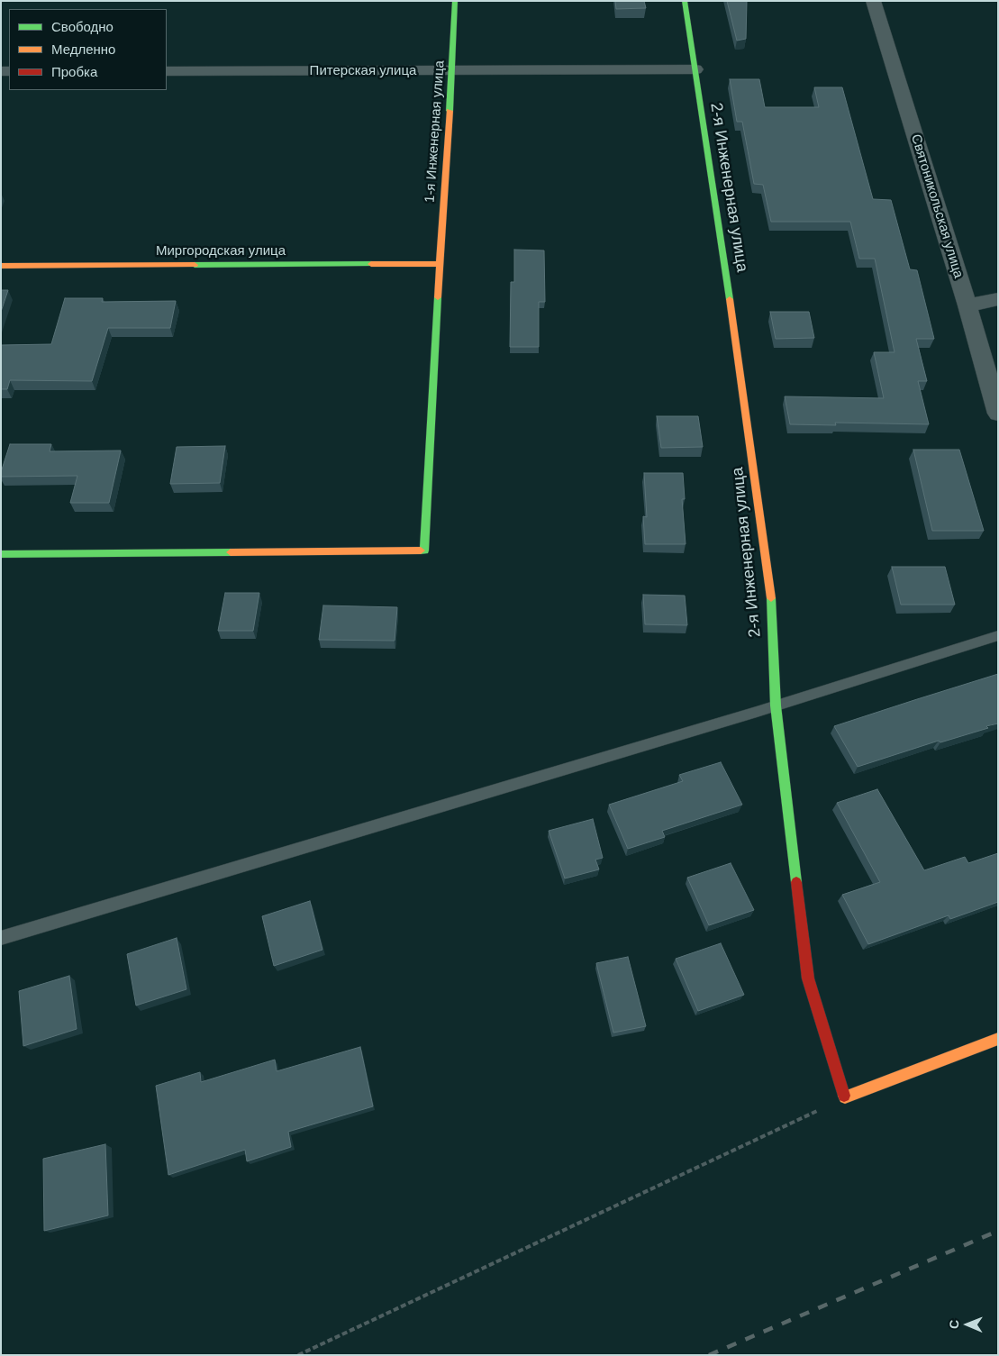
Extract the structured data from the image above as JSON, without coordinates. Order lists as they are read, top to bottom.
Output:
{
  "streets": {
    "street": [
      "Питерская улица",
      "1-я Инженерная улица",
      "2-я Инженерная улица",
      "Святоникольская улица",
      "Миргородская улица"
    ]
  },
  "crossings": [
    ["Питерская улица", "1-я Инженерная улица"],
    ["Питерская улица", "2-я Инженерная улица"],
    ["1-я Инженерная улица", "Миргородская улица"]
  ],
  "legend": ["Свободно", "Медленно", "Пробка"],
  "north": "left"
}
